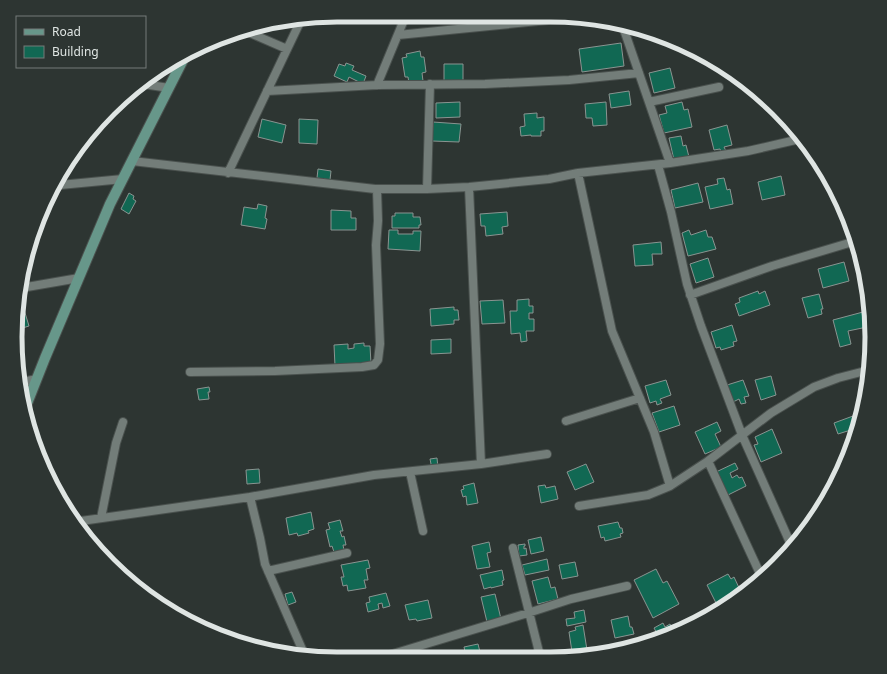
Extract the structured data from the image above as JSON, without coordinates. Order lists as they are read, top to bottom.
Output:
{
  "legend": ["Road", "Building"]
}
